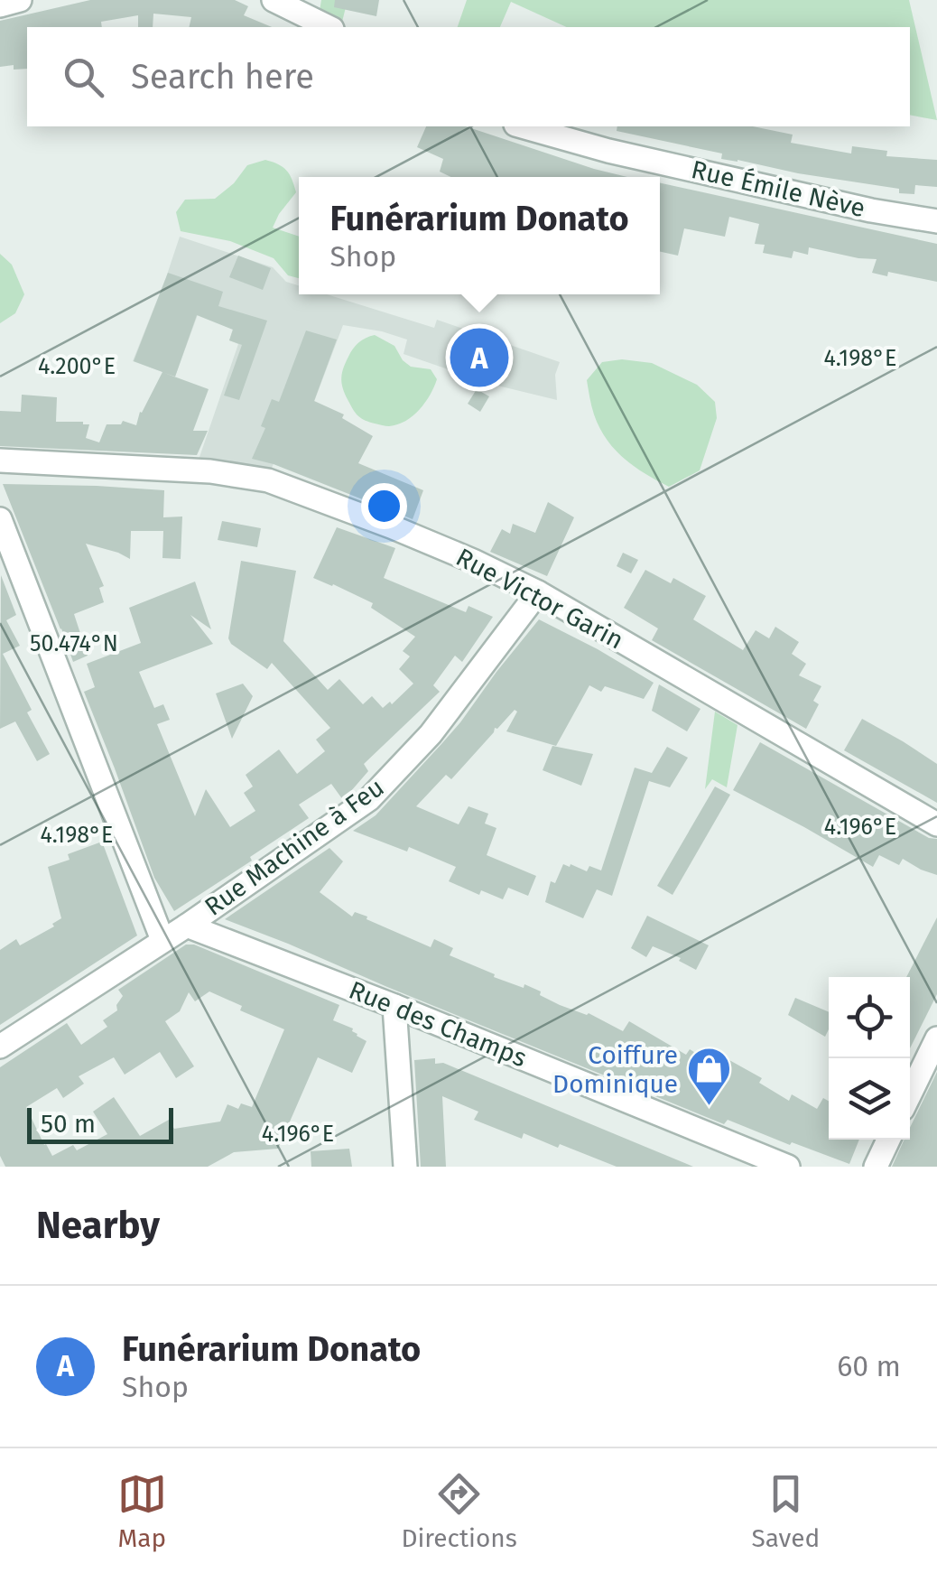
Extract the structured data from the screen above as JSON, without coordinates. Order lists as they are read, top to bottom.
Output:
{
  "streets": {
    "street": [
      "Rue Émile Nève",
      "Rue Victor Garin",
      "Rue Machine à Feu",
      "Rue des Champs"
    ]
  },
  "crossings": [
    ["Rue Victor Garin", "Rue Machine à Feu"],
    ["Rue Machine à Feu", "Rue des Champs"]
  ],
  "places": {
    "shop": ["Coiffure Dominique"]
  },
  "scale_bar": "50 m",
  "page": {
    "search": "Search here",
    "popup": ["Funérarium Donato", "Shop"],
    "pins": "A",
    "scale": "50 m",
    "heading": "Nearby",
    "list": [
      {
        "mark": "A",
        "name": "Funérarium Donato",
        "note": "Shop",
        "value": "60 m"
      }
    ],
    "nav": ["Map", "Directions", "Saved"]
  },
  "coordinates": [
    "4.198°E",
    "4.200°E",
    "50.474°N",
    "4.196°E"
  ]
}
